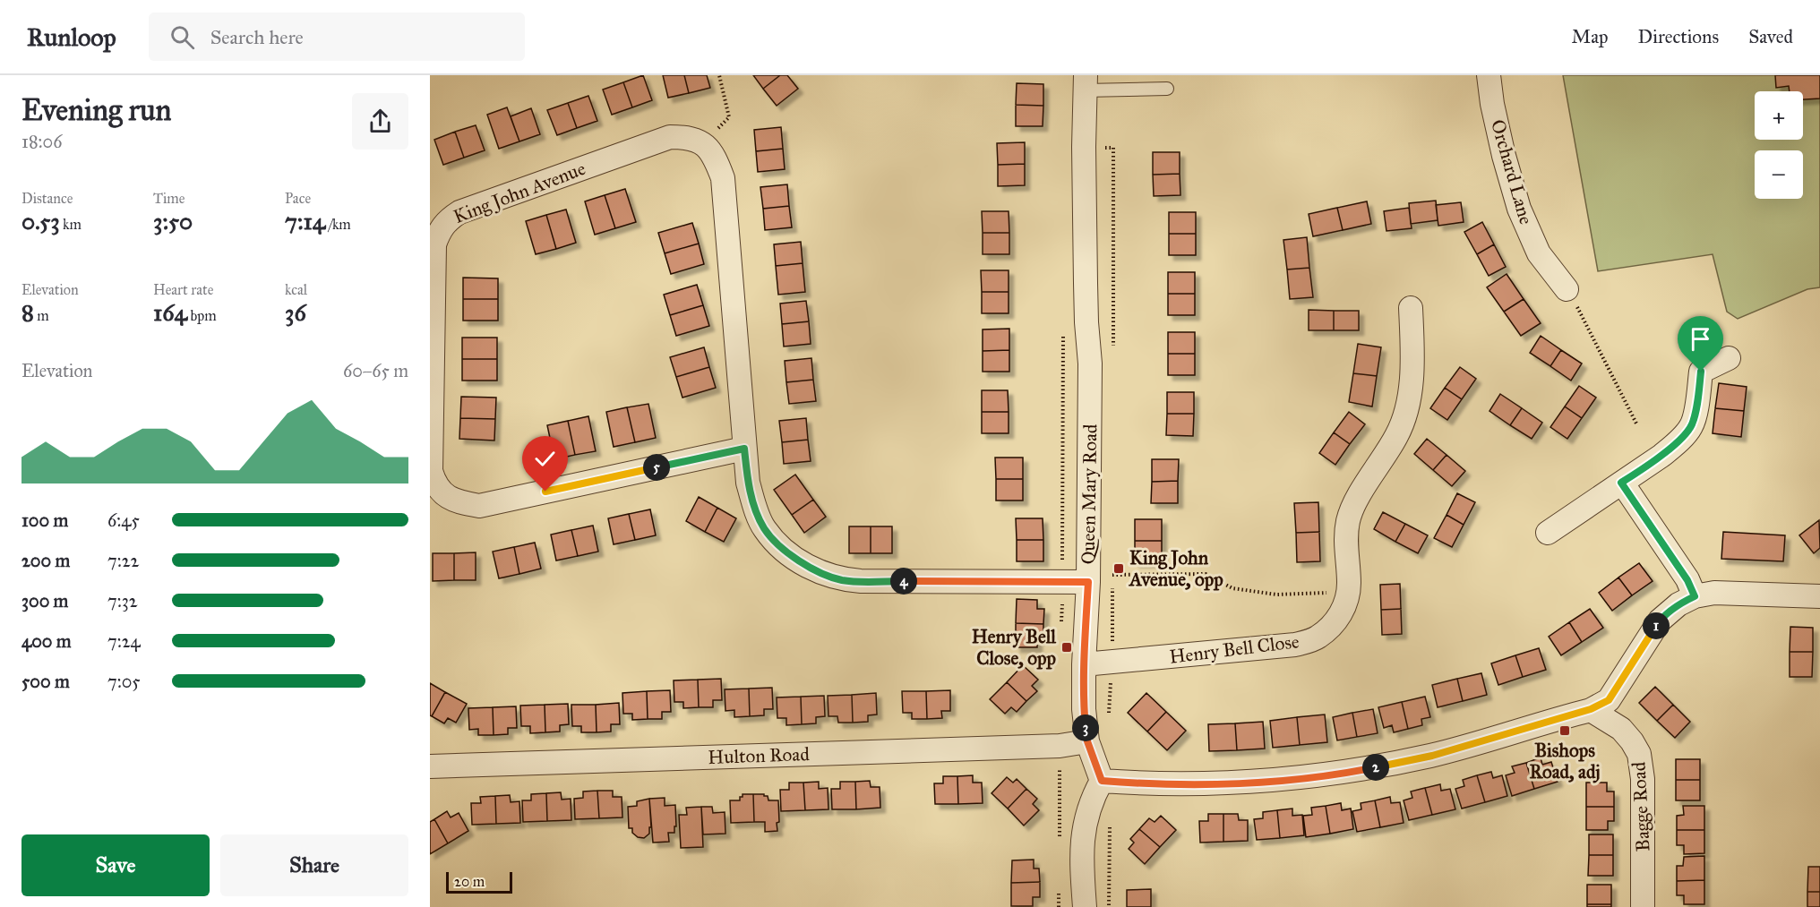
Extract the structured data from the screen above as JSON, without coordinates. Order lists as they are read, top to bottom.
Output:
{
  "streets": {
    "street": [
      "Orchard Lane",
      "King John Avenue",
      "Queen Mary Road",
      "Henry Bell Close",
      "Hulton Road",
      "Bagge Road"
    ]
  },
  "crossings": [
    ["Queen Mary Road", "Henry Bell Close"],
    ["Queen Mary Road", "Hulton Road"]
  ],
  "places": {
    "transit": ["King John Avenue, opp", "Henry Bell Close, opp", "Bishops Road, adj"]
  },
  "scale_bar": "20 m",
  "page": {
    "header": "Runloop",
    "search": "Search here",
    "nav": ["Map", "Directions", "Saved"],
    "heading": ["Evening run", "18:06"],
    "map_buttons": ["+", "−"],
    "stats": [
      ["Distance", "0.53 km"],
      ["Time", "3:50"],
      ["Pace", "7:14 /km"],
      ["Elevation", "8 m"],
      ["Heart rate", "164 bpm"],
      ["kcal", "36"]
    ],
    "chart": ["Elevation", "60–65 m"],
    "pins": [
      "5",
      "4",
      "1",
      "3",
      "2"
    ],
    "list": [
      {
        "name": "100 m",
        "note": "6:45"
      },
      {
        "name": "200 m",
        "note": "7:22"
      },
      {
        "name": "300 m",
        "note": "7:32"
      },
      {
        "name": "400 m",
        "note": "7:24"
      },
      {
        "name": "500 m",
        "note": "7:05"
      }
    ],
    "buttons": ["Save", "Share"],
    "scale": "20 m"
  }
}
